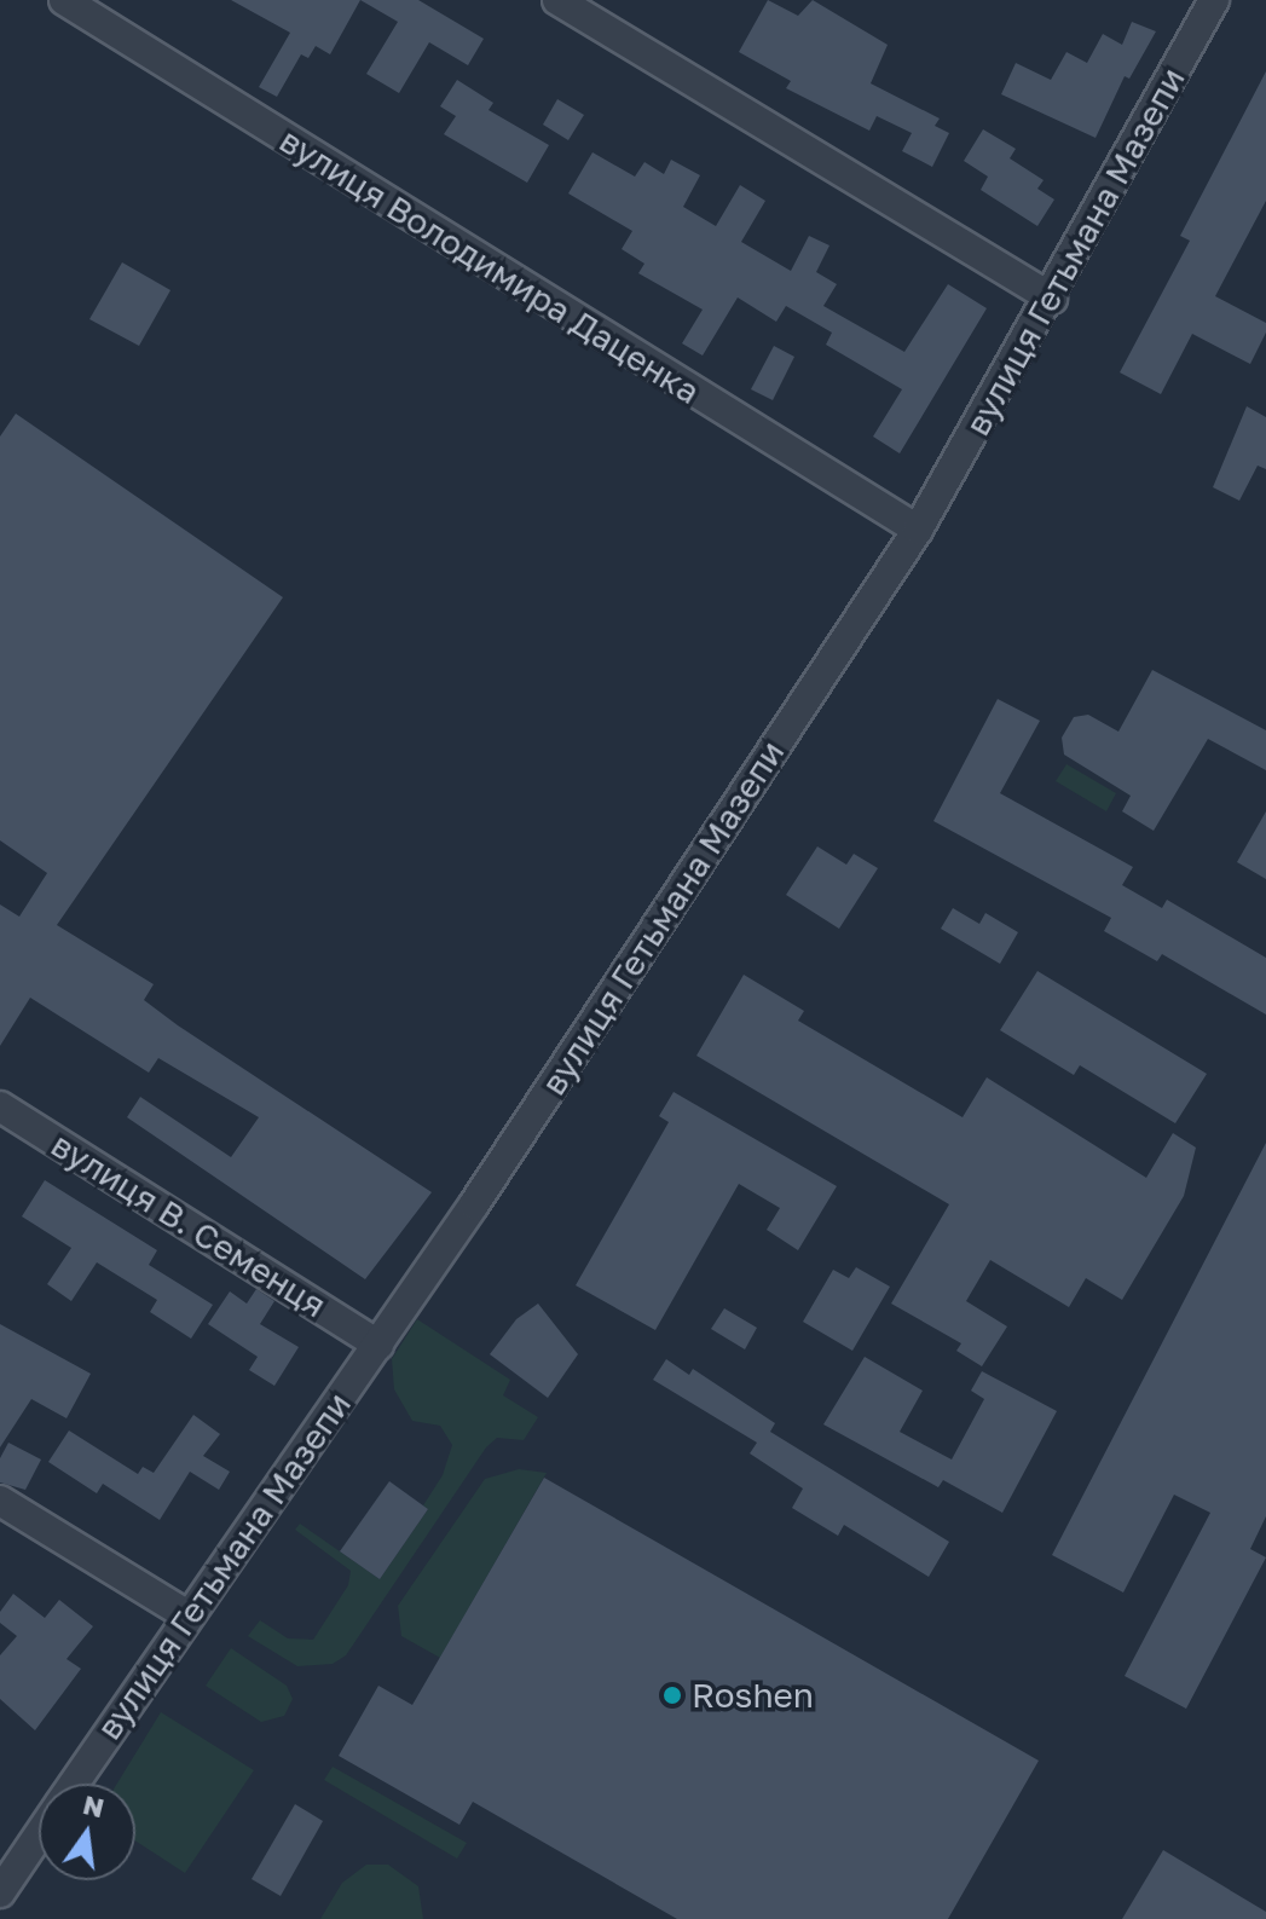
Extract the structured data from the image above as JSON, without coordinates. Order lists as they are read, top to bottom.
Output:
{
  "streets": {
    "street": ["вулиця Гетьмана Мазепи", "вулиця Володимира Даценка", "вулиця В. Семенця"]
  },
  "crossings": [
    ["вулиця Гетьмана Мазепи", "вулиця Володимира Даценка"],
    ["вулиця Гетьмана Мазепи", "вулиця В. Семенця"]
  ],
  "places": ["Roshen"],
  "north": "top"
}
